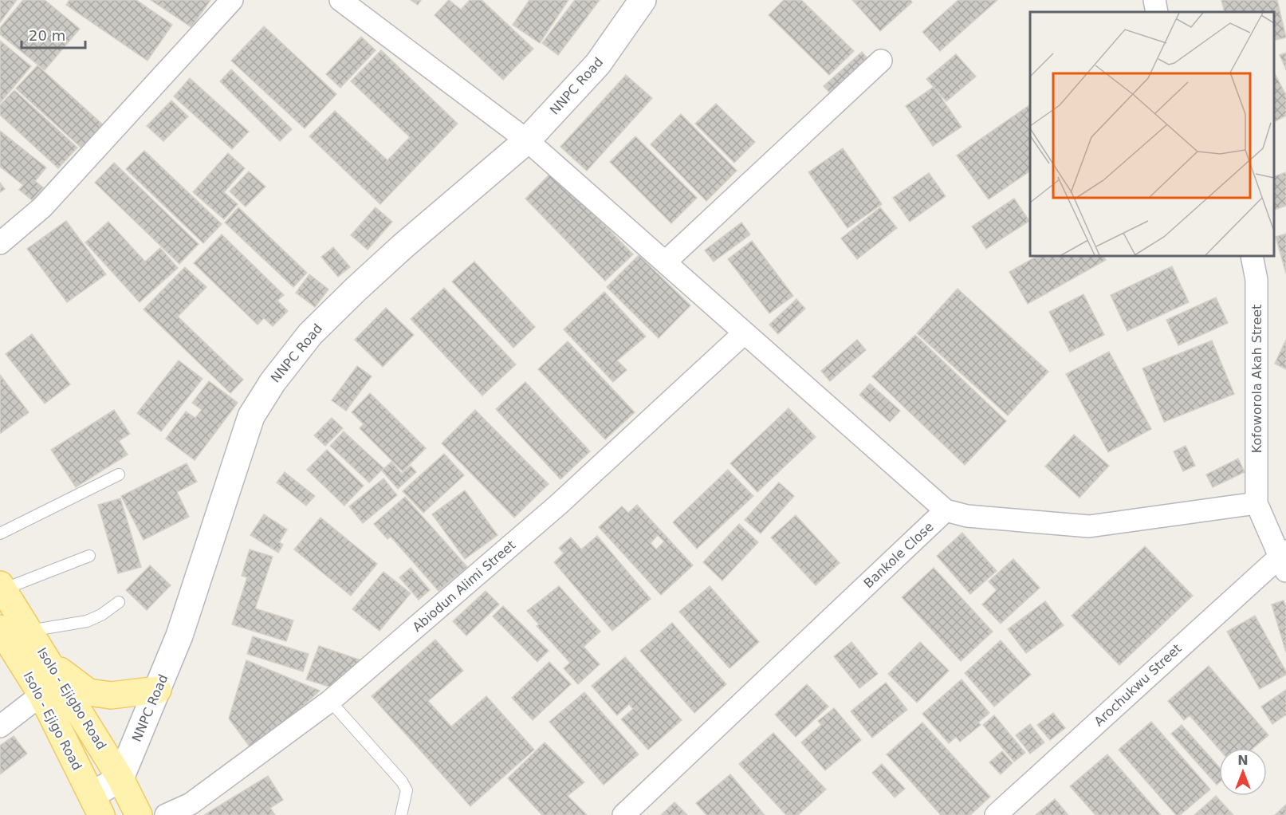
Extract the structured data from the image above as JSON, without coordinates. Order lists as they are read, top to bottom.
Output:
{
  "streets": {
    "main road": ["Isolo - Ejigbo Road", "Isolo - Ejigo Road"],
    "street": [
      "NNPC Road",
      "Kofoworola Akah Street",
      "Bankole Close",
      "Abiodun Alimi Street",
      "Arochukwu Street"
    ]
  },
  "crossings": [
    ["NNPC Road", "Isolo - Ejigbo Road"]
  ],
  "scale_bar": "20 m",
  "north": "top"
}
